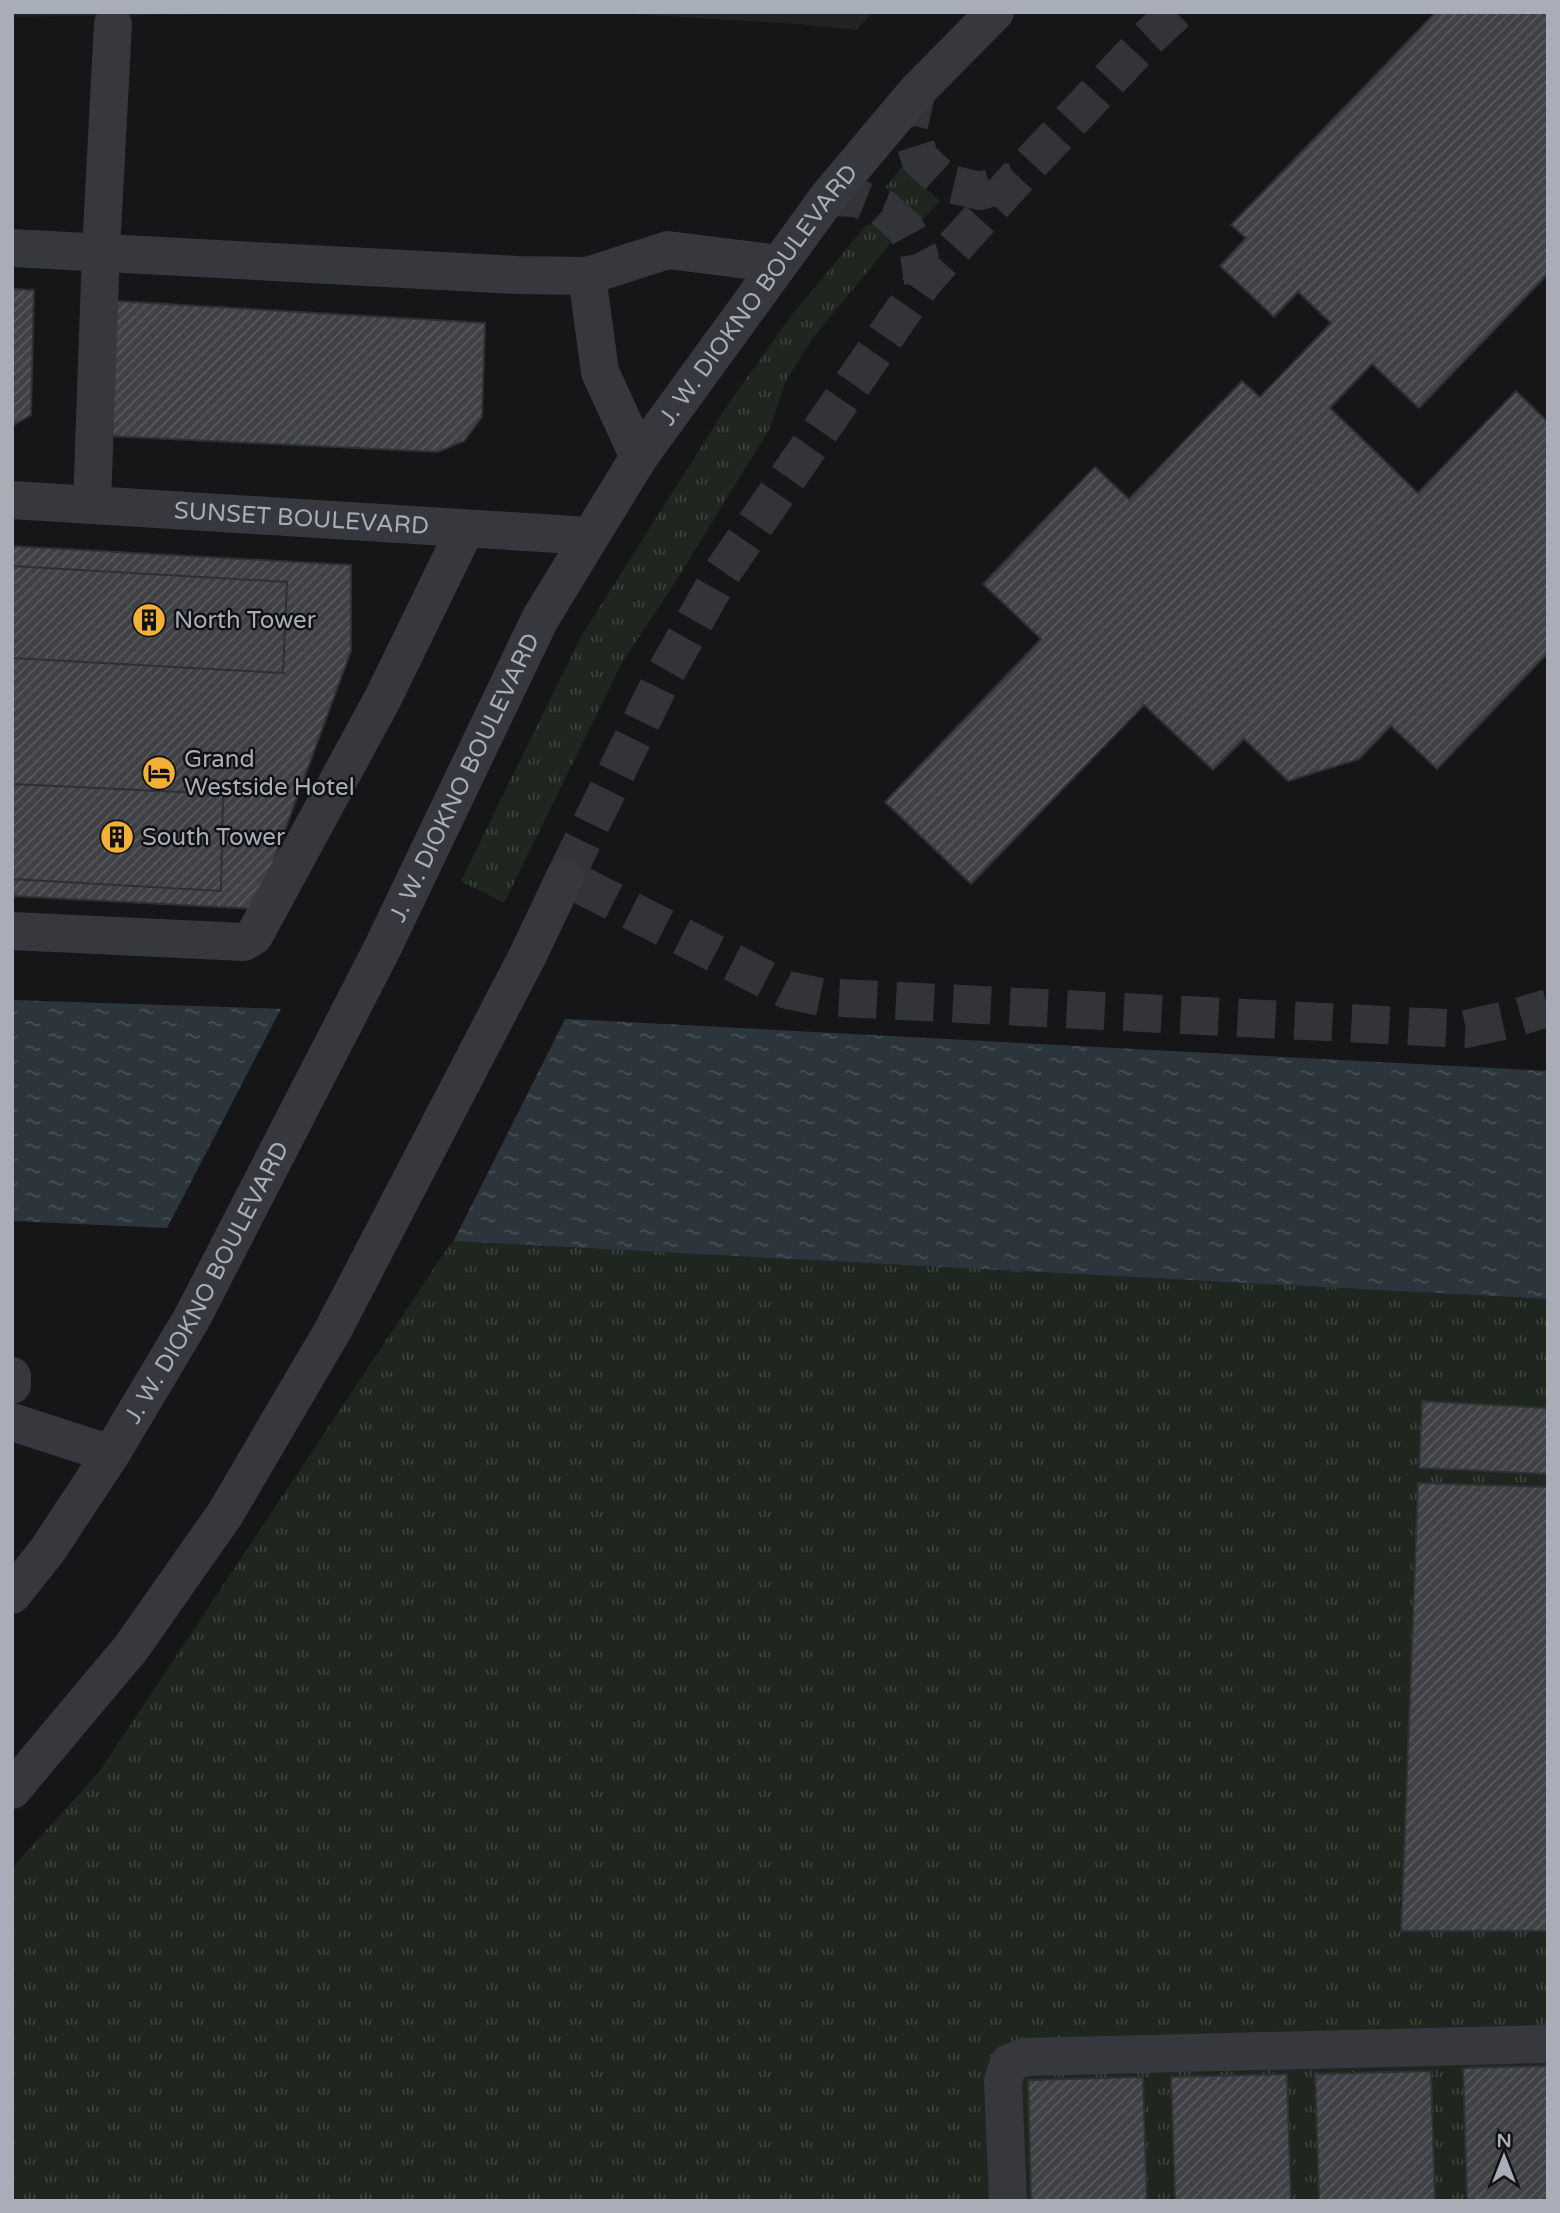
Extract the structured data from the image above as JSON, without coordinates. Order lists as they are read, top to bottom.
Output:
{
  "streets": {
    "street": ["J. W. DIOKNO BOULEVARD", "SUNSET BOULEVARD"]
  },
  "crossings": [
    ["J. W. DIOKNO BOULEVARD", "SUNSET BOULEVARD"]
  ],
  "places": {
    "building": ["North Tower", "South Tower"],
    "hotel": ["Grand Westside Hotel"]
  },
  "north": "top"
}
